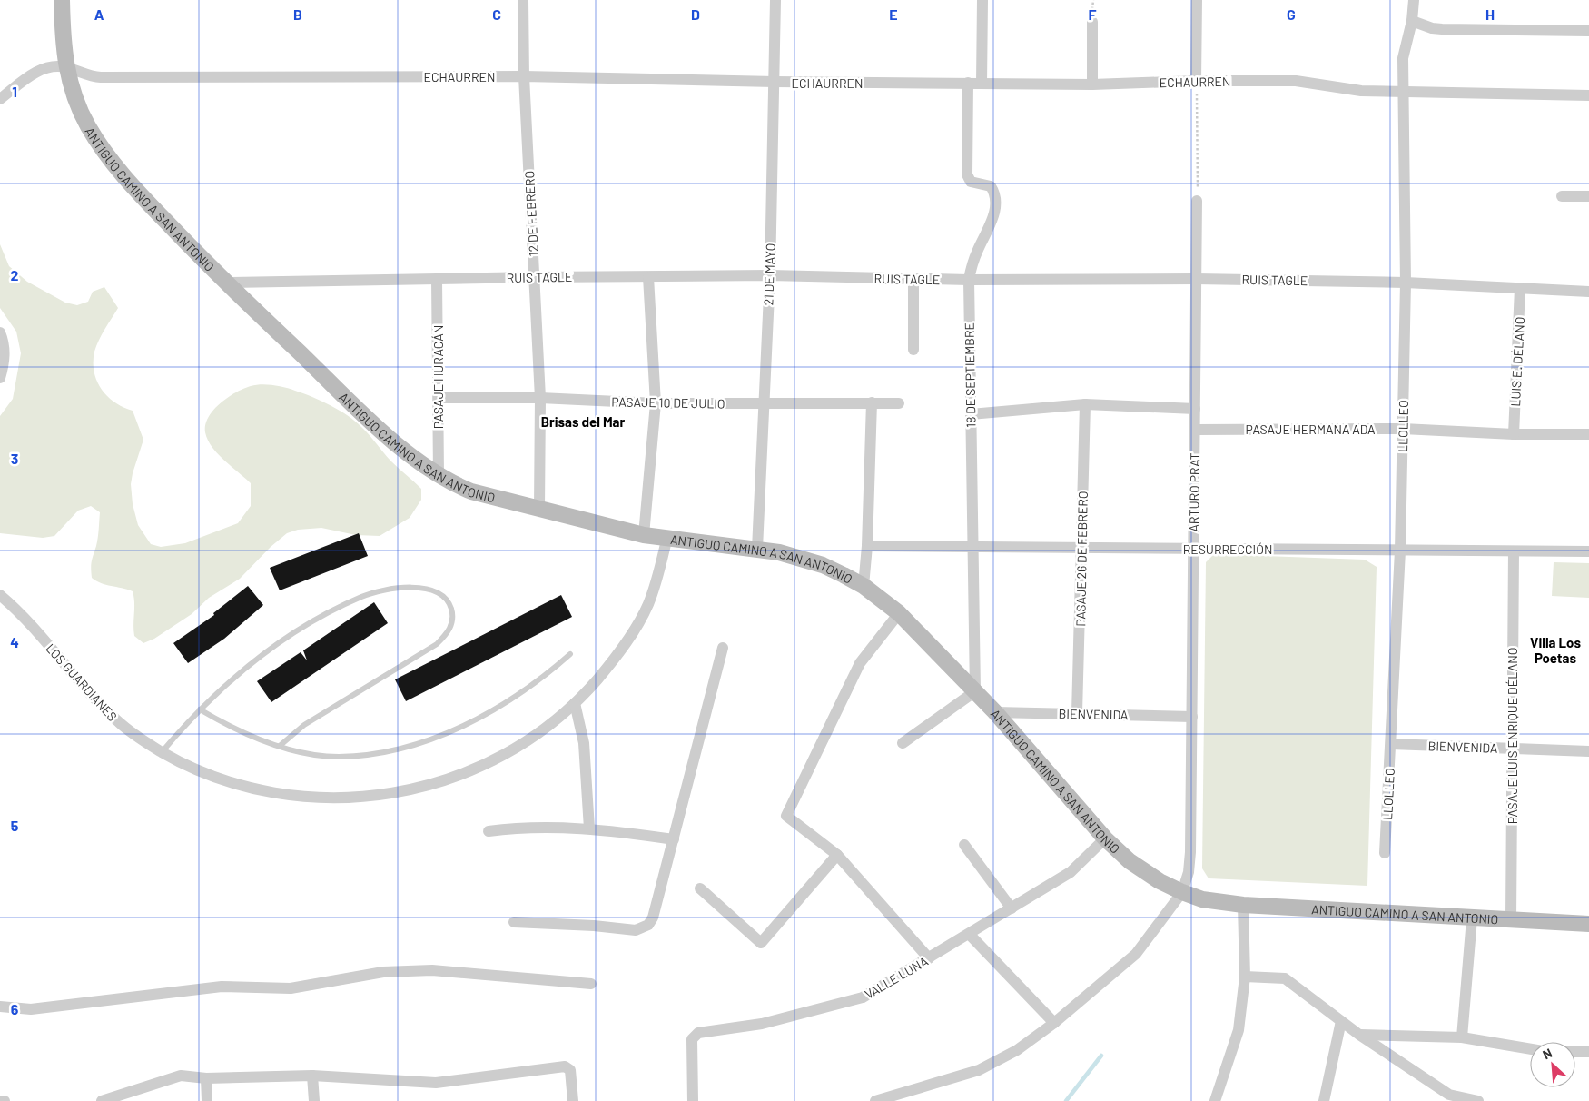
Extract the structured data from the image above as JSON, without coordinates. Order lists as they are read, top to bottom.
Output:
{
  "streets": {
    "street": [
      "ECHAURREN",
      "ANTIGUO CAMINO A SAN ANTONIO",
      "12 DE FEBRERO",
      "21 DE MAYO",
      "RUIS TAGLE",
      "LUIS E. DÉLANO",
      "18 DE SEPTIEMBRE",
      "PASAJE HURACÁN",
      "PASAJE 10 DE JULIO",
      "LLOLLEO",
      "PASAJE HERMANA ADA",
      "ARTURO PRAT",
      "RESURRECCIÓN",
      "PASAJE 26 DE FEBRERO",
      "LOS GUARDIANES",
      "BIENVENIDA",
      "PASAJE LUIS ENRIQUE DÉLANO",
      "VALLE LUNA"
    ]
  },
  "crossings": [
    ["ECHAURREN", "ANTIGUO CAMINO A SAN ANTONIO"],
    ["ECHAURREN", "12 DE FEBRERO"],
    ["ECHAURREN", "21 DE MAYO"],
    ["ECHAURREN", "18 DE SEPTIEMBRE"],
    ["ECHAURREN", "LLOLLEO"],
    ["ANTIGUO CAMINO A SAN ANTONIO", "12 DE FEBRERO"],
    ["ANTIGUO CAMINO A SAN ANTONIO", "21 DE MAYO"],
    ["ANTIGUO CAMINO A SAN ANTONIO", "RUIS TAGLE"],
    ["ANTIGUO CAMINO A SAN ANTONIO", "18 DE SEPTIEMBRE"],
    ["ANTIGUO CAMINO A SAN ANTONIO", "PASAJE HURACÁN"],
    ["ANTIGUO CAMINO A SAN ANTONIO", "ARTURO PRAT"],
    ["ANTIGUO CAMINO A SAN ANTONIO", "LOS GUARDIANES"],
    ["ANTIGUO CAMINO A SAN ANTONIO", "BIENVENIDA"],
    ["ANTIGUO CAMINO A SAN ANTONIO", "PASAJE LUIS ENRIQUE DÉLANO"],
    ["ANTIGUO CAMINO A SAN ANTONIO", "VALLE LUNA"],
    ["12 DE FEBRERO", "RUIS TAGLE"],
    ["12 DE FEBRERO", "PASAJE 10 DE JULIO"],
    ["21 DE MAYO", "RUIS TAGLE"],
    ["21 DE MAYO", "PASAJE 10 DE JULIO"],
    ["RUIS TAGLE", "LUIS E. DÉLANO"],
    ["RUIS TAGLE", "18 DE SEPTIEMBRE"],
    ["RUIS TAGLE", "PASAJE HURACÁN"],
    ["RUIS TAGLE", "LLOLLEO"],
    ["RUIS TAGLE", "ARTURO PRAT"],
    ["LUIS E. DÉLANO", "PASAJE HERMANA ADA"],
    ["18 DE SEPTIEMBRE", "RESURRECCIÓN"],
    ["PASAJE HURACÁN", "PASAJE 10 DE JULIO"],
    ["LLOLLEO", "PASAJE HERMANA ADA"],
    ["LLOLLEO", "RESURRECCIÓN"],
    ["LLOLLEO", "BIENVENIDA"],
    ["PASAJE HERMANA ADA", "ARTURO PRAT"],
    ["ARTURO PRAT", "RESURRECCIÓN"],
    ["ARTURO PRAT", "BIENVENIDA"],
    ["RESURRECCIÓN", "PASAJE 26 DE FEBRERO"],
    ["RESURRECCIÓN", "PASAJE LUIS ENRIQUE DÉLANO"],
    ["PASAJE 26 DE FEBRERO", "BIENVENIDA"],
    ["BIENVENIDA", "PASAJE LUIS ENRIQUE DÉLANO"]
  ],
  "districts": ["Brisas del Mar", "Villa Los Poetas"],
  "north": "top left",
  "grid": {
    "columns": [
      "A",
      "B",
      "C",
      "D",
      "E",
      "F",
      "G",
      "H"
    ],
    "rows": [
      "1",
      "2",
      "3",
      "4",
      "5",
      "6"
    ]
  }
}
